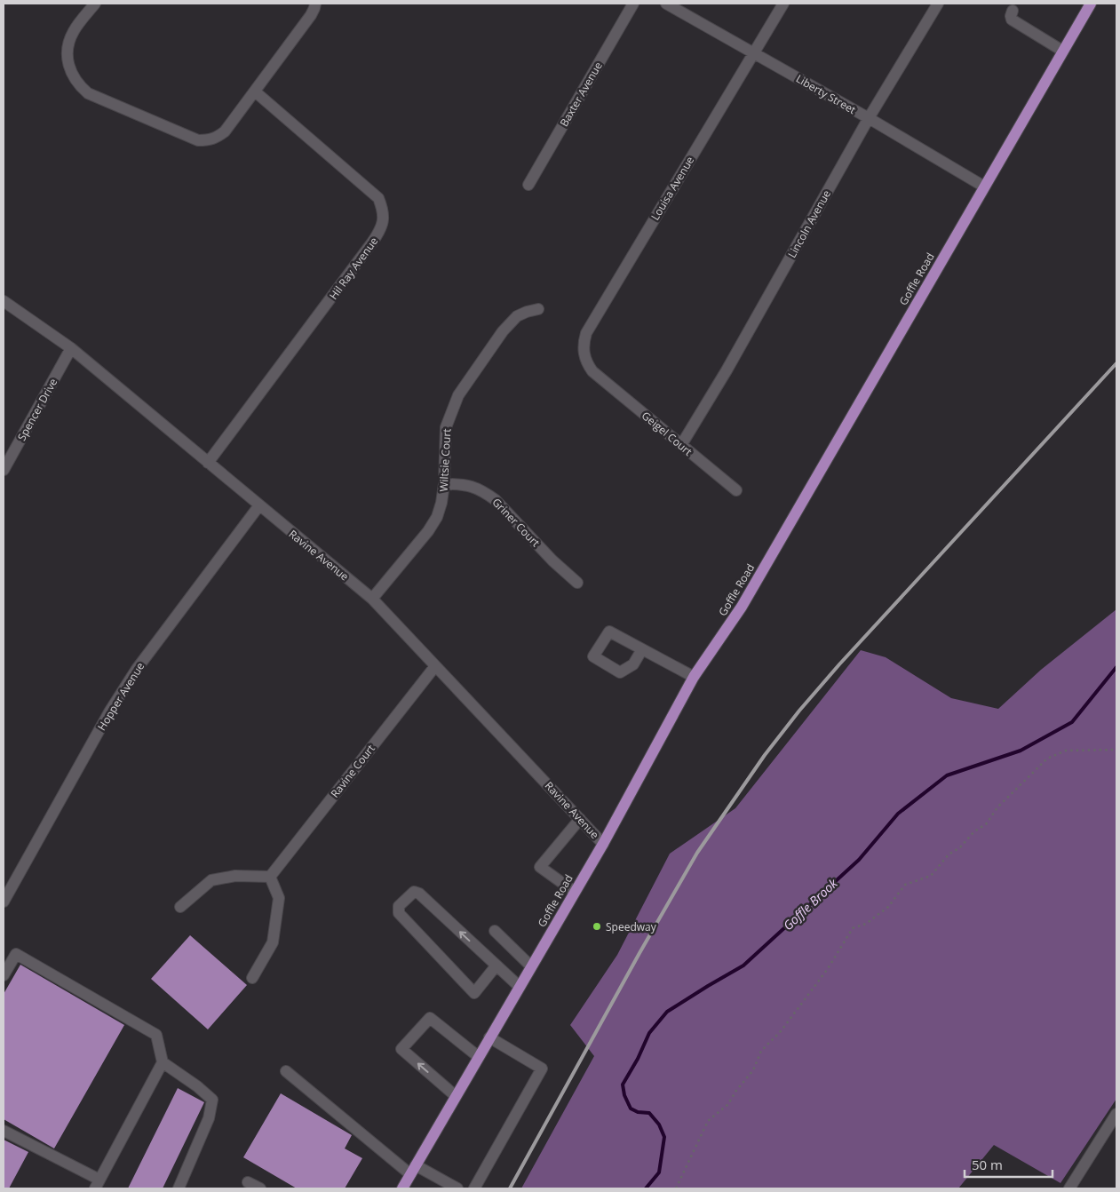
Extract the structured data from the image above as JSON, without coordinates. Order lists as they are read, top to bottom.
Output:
{
  "streets": {
    "main road": ["Goffle Road"],
    "street": [
      "Baxter Avenue",
      "Liberty Street",
      "Louisa Avenue",
      "Lincoln Avenue",
      "Hil Ray Avenue",
      "Spencer Drive",
      "Geigel Court",
      "Wiltsie Court",
      "Griner Court",
      "Ravine Avenue",
      "Hopper Avenue",
      "Ravine Court"
    ]
  },
  "crossings": [
    ["Liberty Street", "Louisa Avenue"],
    ["Liberty Street", "Lincoln Avenue"],
    ["Liberty Street", "Goffle Road"],
    ["Louisa Avenue", "Geigel Court"],
    ["Lincoln Avenue", "Geigel Court"],
    ["Hil Ray Avenue", "Ravine Avenue"],
    ["Goffle Road", "Ravine Avenue"],
    ["Spencer Drive", "Ravine Avenue"],
    ["Wiltsie Court", "Griner Court"],
    ["Wiltsie Court", "Ravine Avenue"],
    ["Ravine Avenue", "Hopper Avenue"],
    ["Ravine Avenue", "Ravine Court"]
  ],
  "water": ["Goffle Brook"],
  "places": ["Speedway"],
  "scale_bar": "50 m"
}
